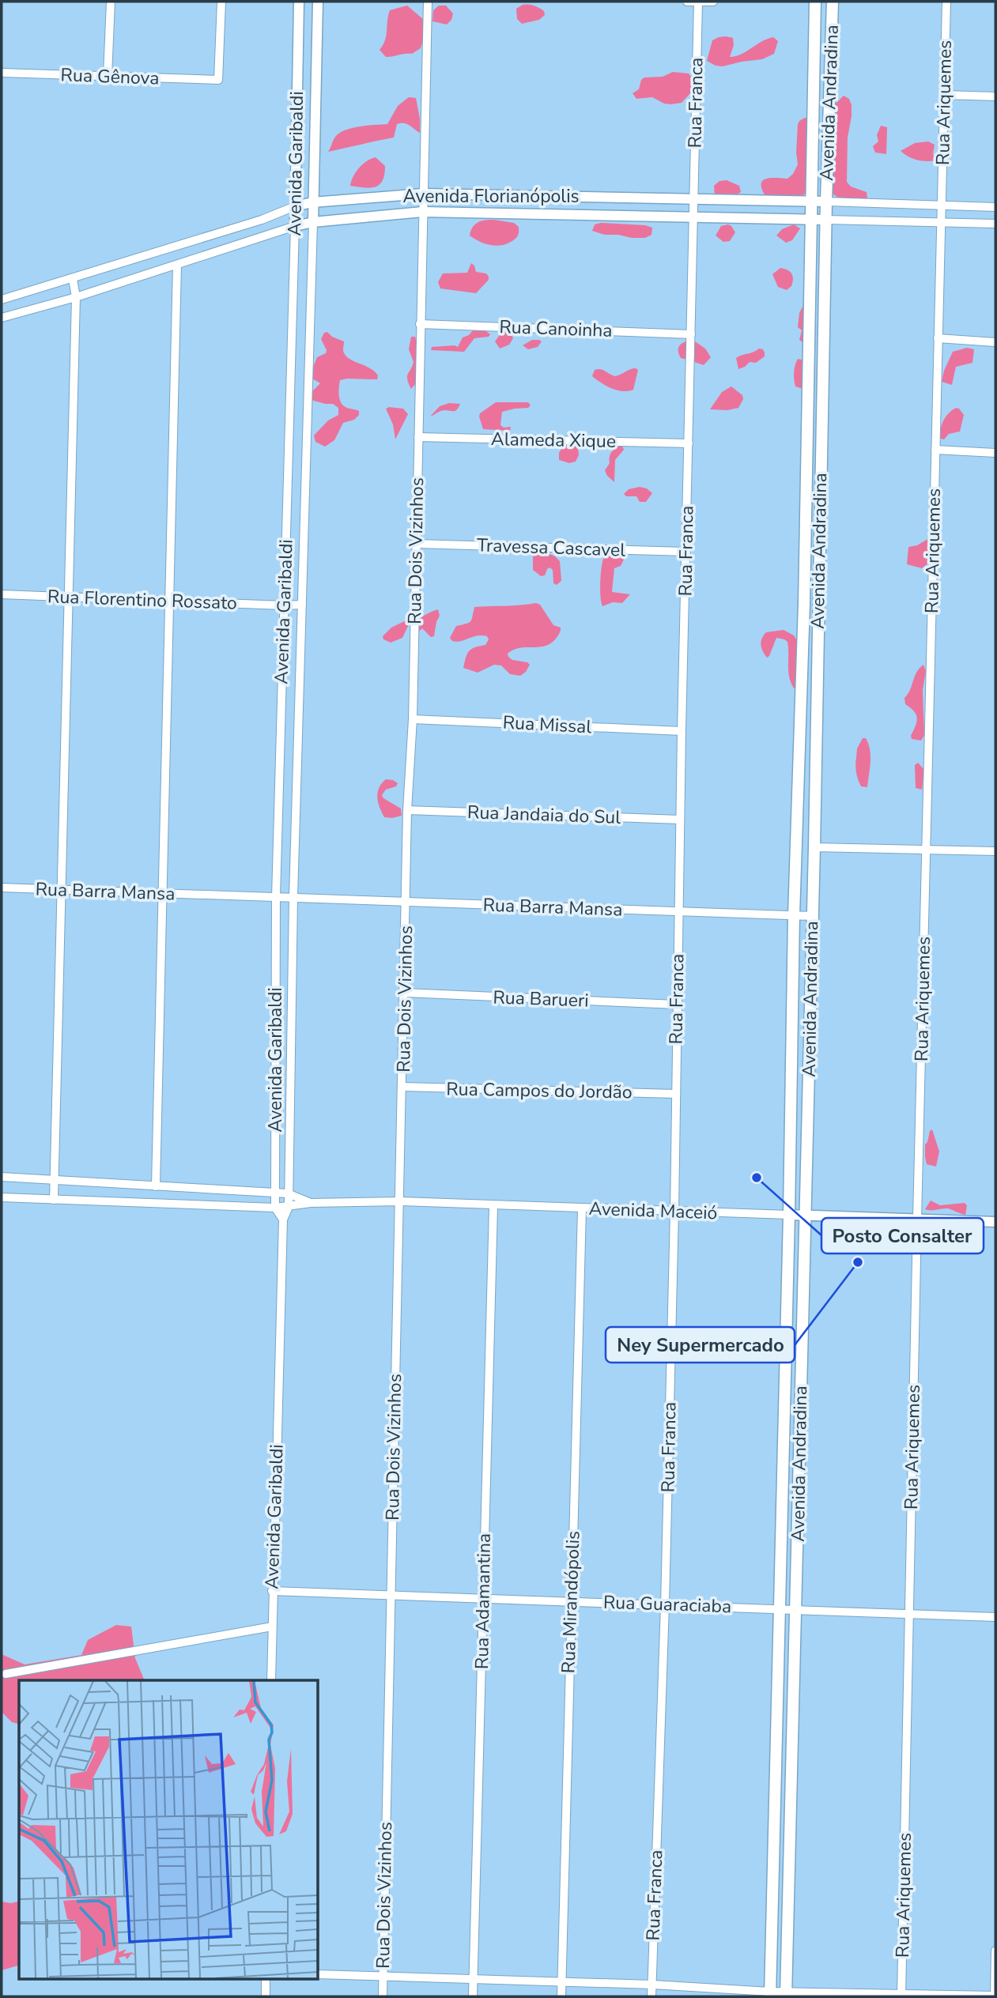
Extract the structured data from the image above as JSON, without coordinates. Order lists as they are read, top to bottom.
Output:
{
  "streets": {
    "main road": ["Avenida Andradina"],
    "street": [
      "Rua Gênova",
      "Rua Franca",
      "Rua Ariquemes",
      "Avenida Garibaldi",
      "Avenida Florianópolis",
      "Rua Canoinha",
      "Alameda Xique",
      "Travessa Cascavel",
      "Rua Dois Vizinhos",
      "Rua Florentino Rossato",
      "Rua Missal",
      "Rua Jandaia do Sul",
      "Rua Barra Mansa",
      "Rua Barueri",
      "Rua Campos do Jordão",
      "Avenida Maceió",
      "Rua Adamantina",
      "Rua Mirandópolis",
      "Rua Guaraciaba"
    ]
  },
  "crossings": [
    ["Rua Franca", "Avenida Florianópolis"],
    ["Rua Franca", "Rua Canoinha"],
    ["Rua Franca", "Alameda Xique"],
    ["Rua Franca", "Travessa Cascavel"],
    ["Rua Franca", "Rua Missal"],
    ["Rua Franca", "Rua Jandaia do Sul"],
    ["Rua Franca", "Rua Barra Mansa"],
    ["Rua Franca", "Rua Barueri"],
    ["Rua Franca", "Rua Campos do Jordão"],
    ["Rua Franca", "Avenida Maceió"],
    ["Rua Franca", "Rua Guaraciaba"],
    ["Avenida Andradina", "Avenida Florianópolis"],
    ["Avenida Andradina", "Rua Barra Mansa"],
    ["Avenida Andradina", "Avenida Maceió"],
    ["Avenida Andradina", "Rua Guaraciaba"],
    ["Rua Ariquemes", "Avenida Florianópolis"],
    ["Rua Ariquemes", "Avenida Maceió"],
    ["Rua Ariquemes", "Rua Guaraciaba"],
    ["Avenida Garibaldi", "Avenida Florianópolis"],
    ["Avenida Garibaldi", "Rua Florentino Rossato"],
    ["Avenida Garibaldi", "Rua Barra Mansa"],
    ["Avenida Garibaldi", "Avenida Maceió"],
    ["Avenida Garibaldi", "Rua Guaraciaba"],
    ["Avenida Florianópolis", "Rua Dois Vizinhos"],
    ["Rua Canoinha", "Rua Dois Vizinhos"],
    ["Alameda Xique", "Rua Dois Vizinhos"],
    ["Travessa Cascavel", "Rua Dois Vizinhos"],
    ["Rua Dois Vizinhos", "Rua Missal"],
    ["Rua Dois Vizinhos", "Rua Jandaia do Sul"],
    ["Rua Dois Vizinhos", "Rua Barra Mansa"],
    ["Rua Dois Vizinhos", "Rua Barueri"],
    ["Rua Dois Vizinhos", "Rua Campos do Jordão"],
    ["Rua Dois Vizinhos", "Avenida Maceió"],
    ["Rua Dois Vizinhos", "Rua Guaraciaba"],
    ["Avenida Maceió", "Rua Adamantina"],
    ["Avenida Maceió", "Rua Mirandópolis"],
    ["Rua Adamantina", "Rua Guaraciaba"],
    ["Rua Mirandópolis", "Rua Guaraciaba"]
  ],
  "places": ["Posto Consalter", "Ney Supermercado"]
}
